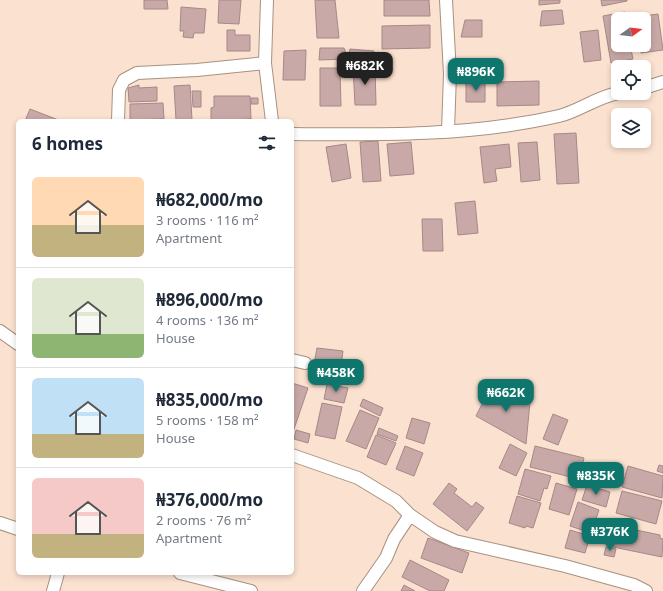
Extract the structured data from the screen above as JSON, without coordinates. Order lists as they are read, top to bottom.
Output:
{
  "north": "right",
  "page": {
    "price": [
      "₦682K",
      "₦896K",
      "₦458K",
      "₦662K",
      "₦835K",
      "₦376K"
    ],
    "heading": "6 homes",
    "list": [
      {
        "name": "₦682,000/mo",
        "note": "3 rooms · 116 m² · Apartment"
      },
      {
        "name": "₦896,000/mo",
        "note": "4 rooms · 136 m² · House"
      },
      {
        "name": "₦835,000/mo",
        "note": "5 rooms · 158 m² · House"
      },
      {
        "name": "₦376,000/mo",
        "note": "2 rooms · 76 m² · Apartment"
      }
    ]
  }
}
